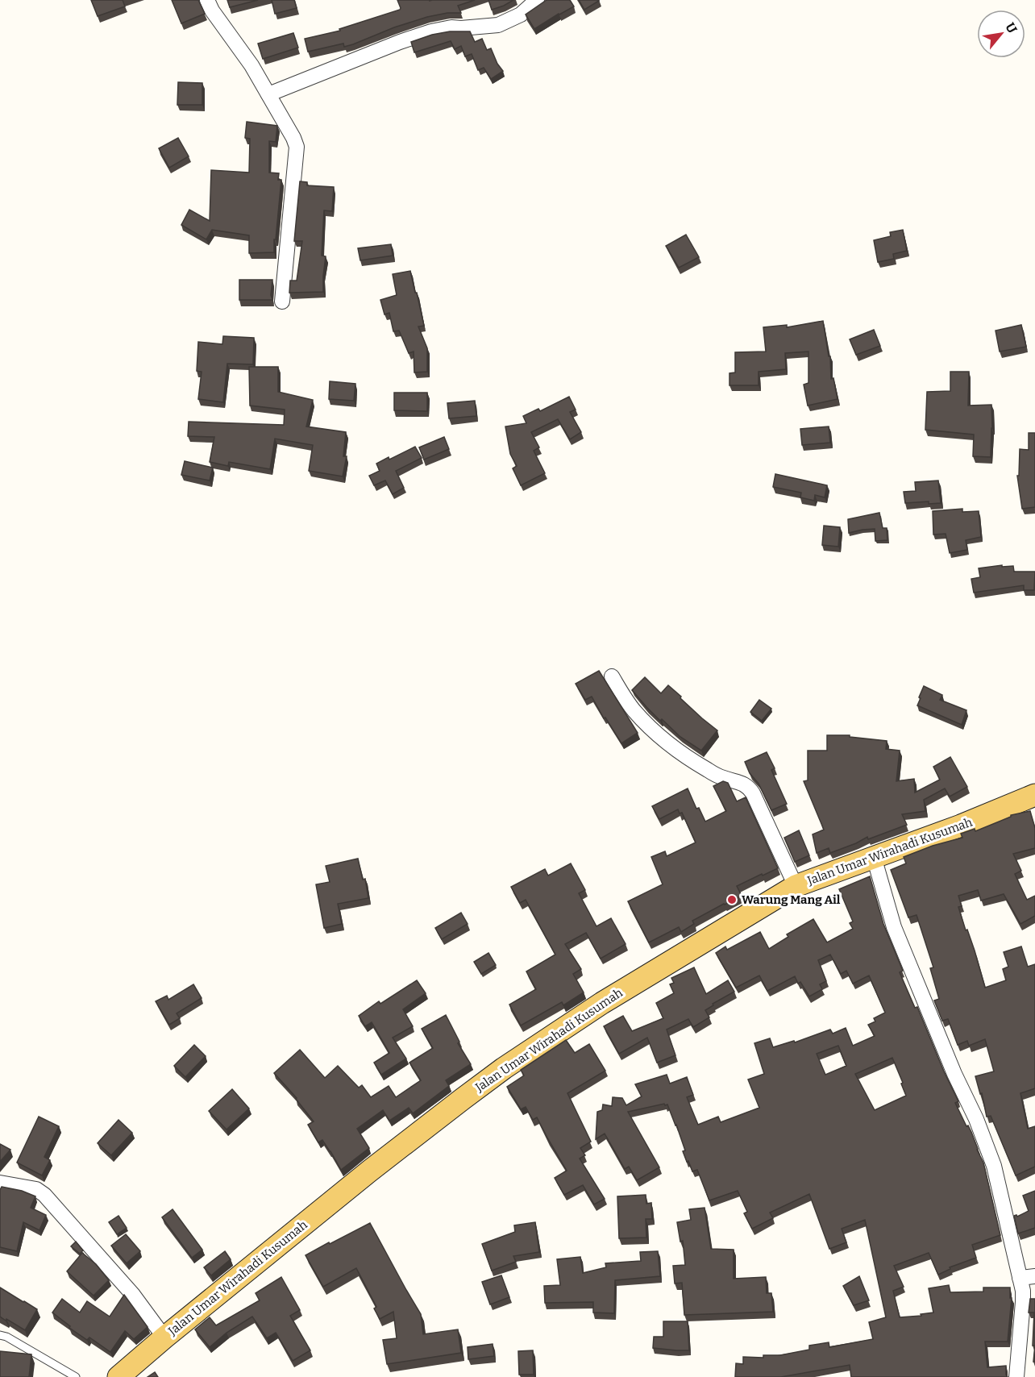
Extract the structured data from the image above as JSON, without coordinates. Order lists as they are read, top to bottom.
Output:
{
  "streets": {
    "main road": ["Jalan Umar Wirahadi Kusumah"]
  },
  "places": ["Warung Mang Ail"],
  "north": "top right"
}
